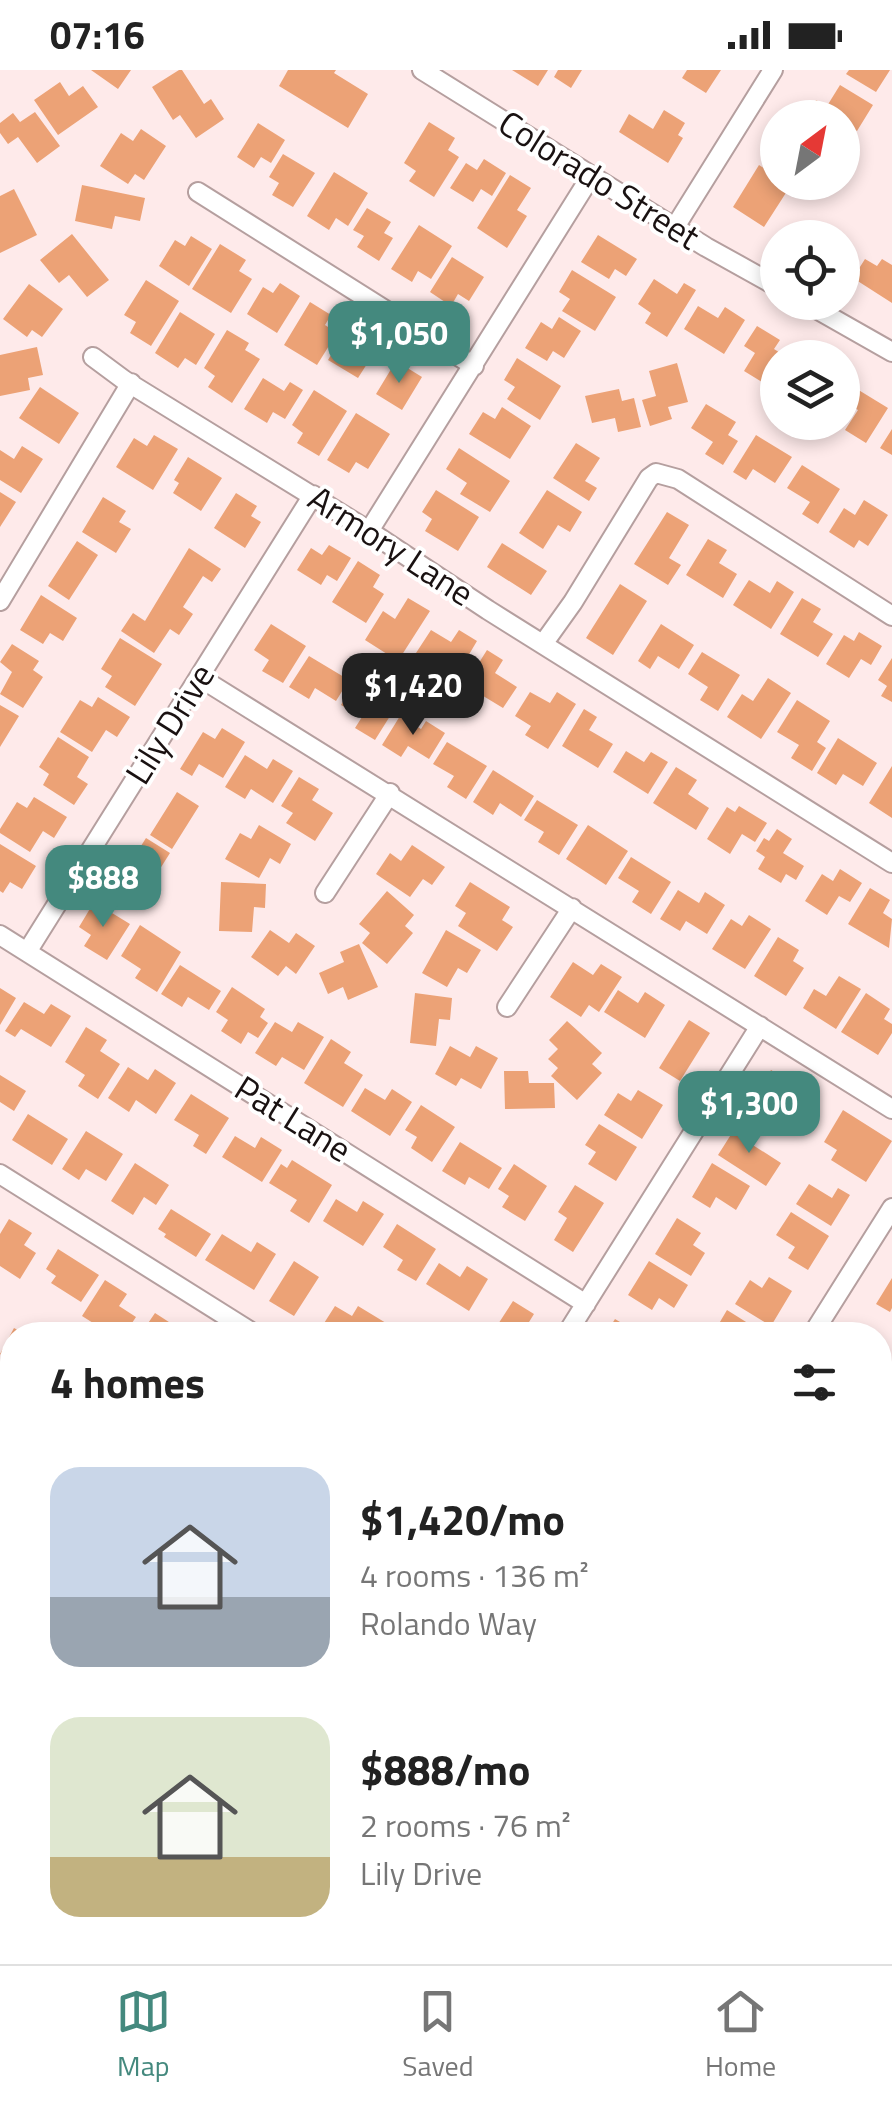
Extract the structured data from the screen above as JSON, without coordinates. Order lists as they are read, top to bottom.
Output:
{
  "streets": {
    "street": [
      "Colorado Street",
      "Armory Lane",
      "Lily Drive",
      "Pat Lane"
    ]
  },
  "crossings": [
    ["Armory Lane", "Lily Drive"],
    ["Lily Drive", "Pat Lane"]
  ],
  "north": "top right",
  "page": {
    "status": "07:16",
    "price": [
      "$1,050",
      "$1,420",
      "$888",
      "$1,300"
    ],
    "heading": "4 homes",
    "list": [
      {
        "name": "$1,420/mo",
        "note": "4 rooms · 136 m² · Rolando Way"
      },
      {
        "name": "$888/mo",
        "note": "2 rooms · 76 m² · Lily Drive"
      }
    ],
    "tabs": ["Map", "Saved", "Home"]
  }
}
